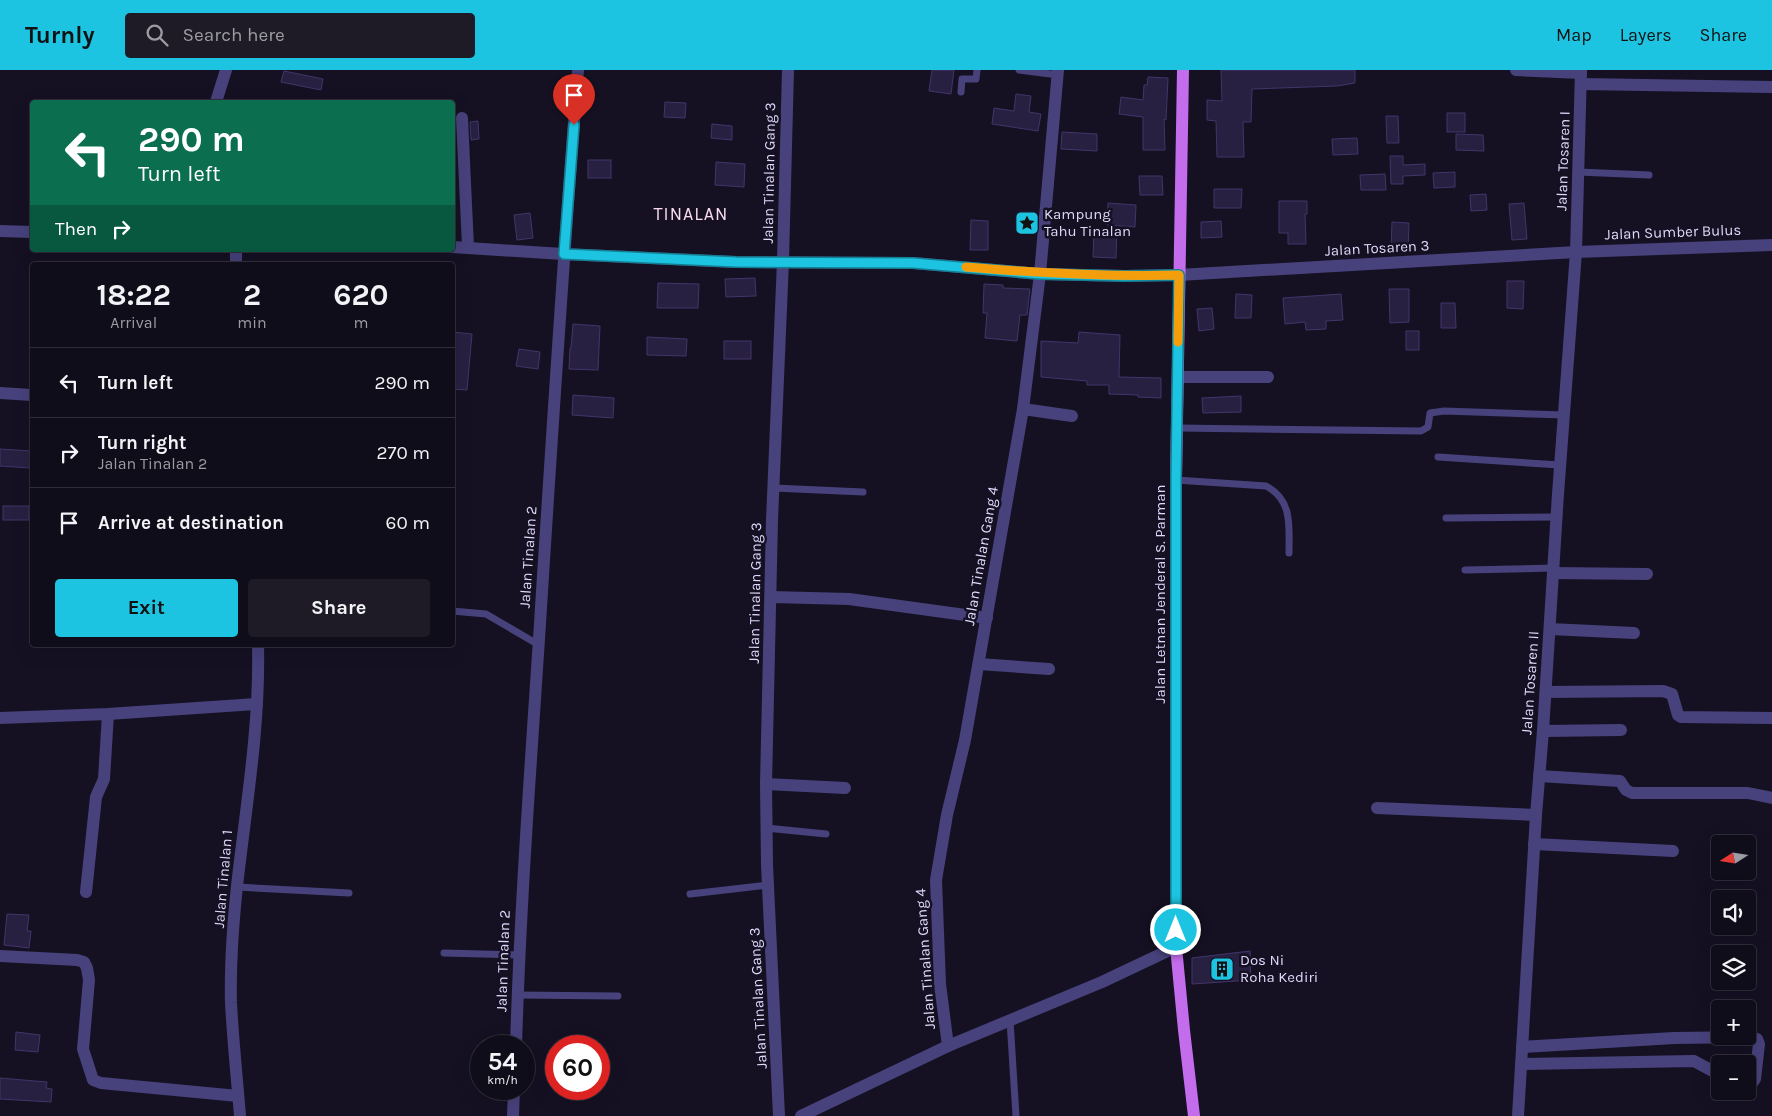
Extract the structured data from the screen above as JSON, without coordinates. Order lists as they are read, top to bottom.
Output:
{
  "streets": {
    "main road": ["Jalan Letnan Jenderal S. Parman"],
    "street": [
      "Jalan Tosaren I",
      "Jalan Tinalan Gang 3",
      "Jalan Sumber Bulus",
      "Jalan Tosaren 3",
      "Jalan Tinalan Gang 4",
      "Jalan Tinalan 2",
      "Jalan Tosaren II",
      "Jalan Tinalan 1"
    ]
  },
  "crossings": [
    ["Jalan Tosaren I", "Jalan Sumber Bulus"],
    ["Jalan Tosaren I", "Jalan Tosaren 3"],
    ["Jalan Tosaren I", "Jalan Tosaren II"],
    ["Jalan Tinalan Gang 3", "Jalan Tosaren 3"],
    ["Jalan Sumber Bulus", "Jalan Tosaren 3"],
    ["Jalan Sumber Bulus", "Jalan Tosaren II"],
    ["Jalan Tosaren 3", "Jalan Tinalan Gang 4"],
    ["Jalan Tosaren 3", "Jalan Tinalan 2"],
    ["Jalan Tosaren 3", "Jalan Letnan Jenderal S. Parman"],
    ["Jalan Tosaren 3", "Jalan Tosaren II"]
  ],
  "districts": ["TINALAN"],
  "places": {
    "place": ["Kampung Tahu Tinalan"],
    "building": ["Dos Ni Roha Kediri"]
  },
  "north": "left",
  "page": {
    "header": "Turnly",
    "search": "Search here",
    "nav": ["Map", "Layers", "Share"],
    "turn": ["290 m", "Turn left"],
    "then": "Then",
    "eta": [
      "18:22",
      "Arrival",
      "2",
      "min",
      "620",
      "m"
    ],
    "list": [
      {
        "name": "Turn left",
        "value": "290 m"
      },
      {
        "name": "Turn right",
        "note": "Jalan Tinalan 2",
        "value": "270 m"
      },
      {
        "name": "Arrive at destination",
        "value": "60 m"
      }
    ],
    "buttons": ["Exit", "Share"],
    "map_buttons": ["+", "−"],
    "speed": "54 km/h",
    "limit": "60"
  }
}
